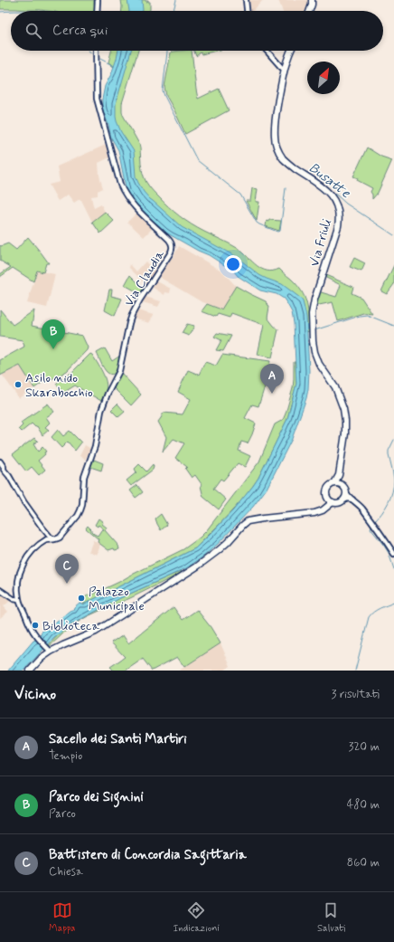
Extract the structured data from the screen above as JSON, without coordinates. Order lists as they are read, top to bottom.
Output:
{
  "streets": {
    "main road": ["Via Friuli"],
    "street": ["Via Claudia"]
  },
  "water": ["Busatte"],
  "places": ["Asilo nido Skarabocchio", "Palazzo Municipale", "Biblioteca"],
  "north": "top right",
  "page": {
    "search": "Cerca qui",
    "pins": ["B", "A", "C"],
    "heading": ["Vicino", "3 risultati"],
    "list": [
      {
        "mark": "A",
        "name": "Sacello dei Santi Martiri",
        "note": "Tempio",
        "value": "320 m"
      },
      {
        "mark": "B",
        "name": "Parco dei Signini",
        "note": "Parco",
        "value": "480 m"
      },
      {
        "mark": "C",
        "name": "Battistero di Concordia Sagittaria",
        "note": "Chiesa",
        "value": "860 m"
      }
    ],
    "nav": ["Mappa", "Indicazioni", "Salvati"]
  }
}
